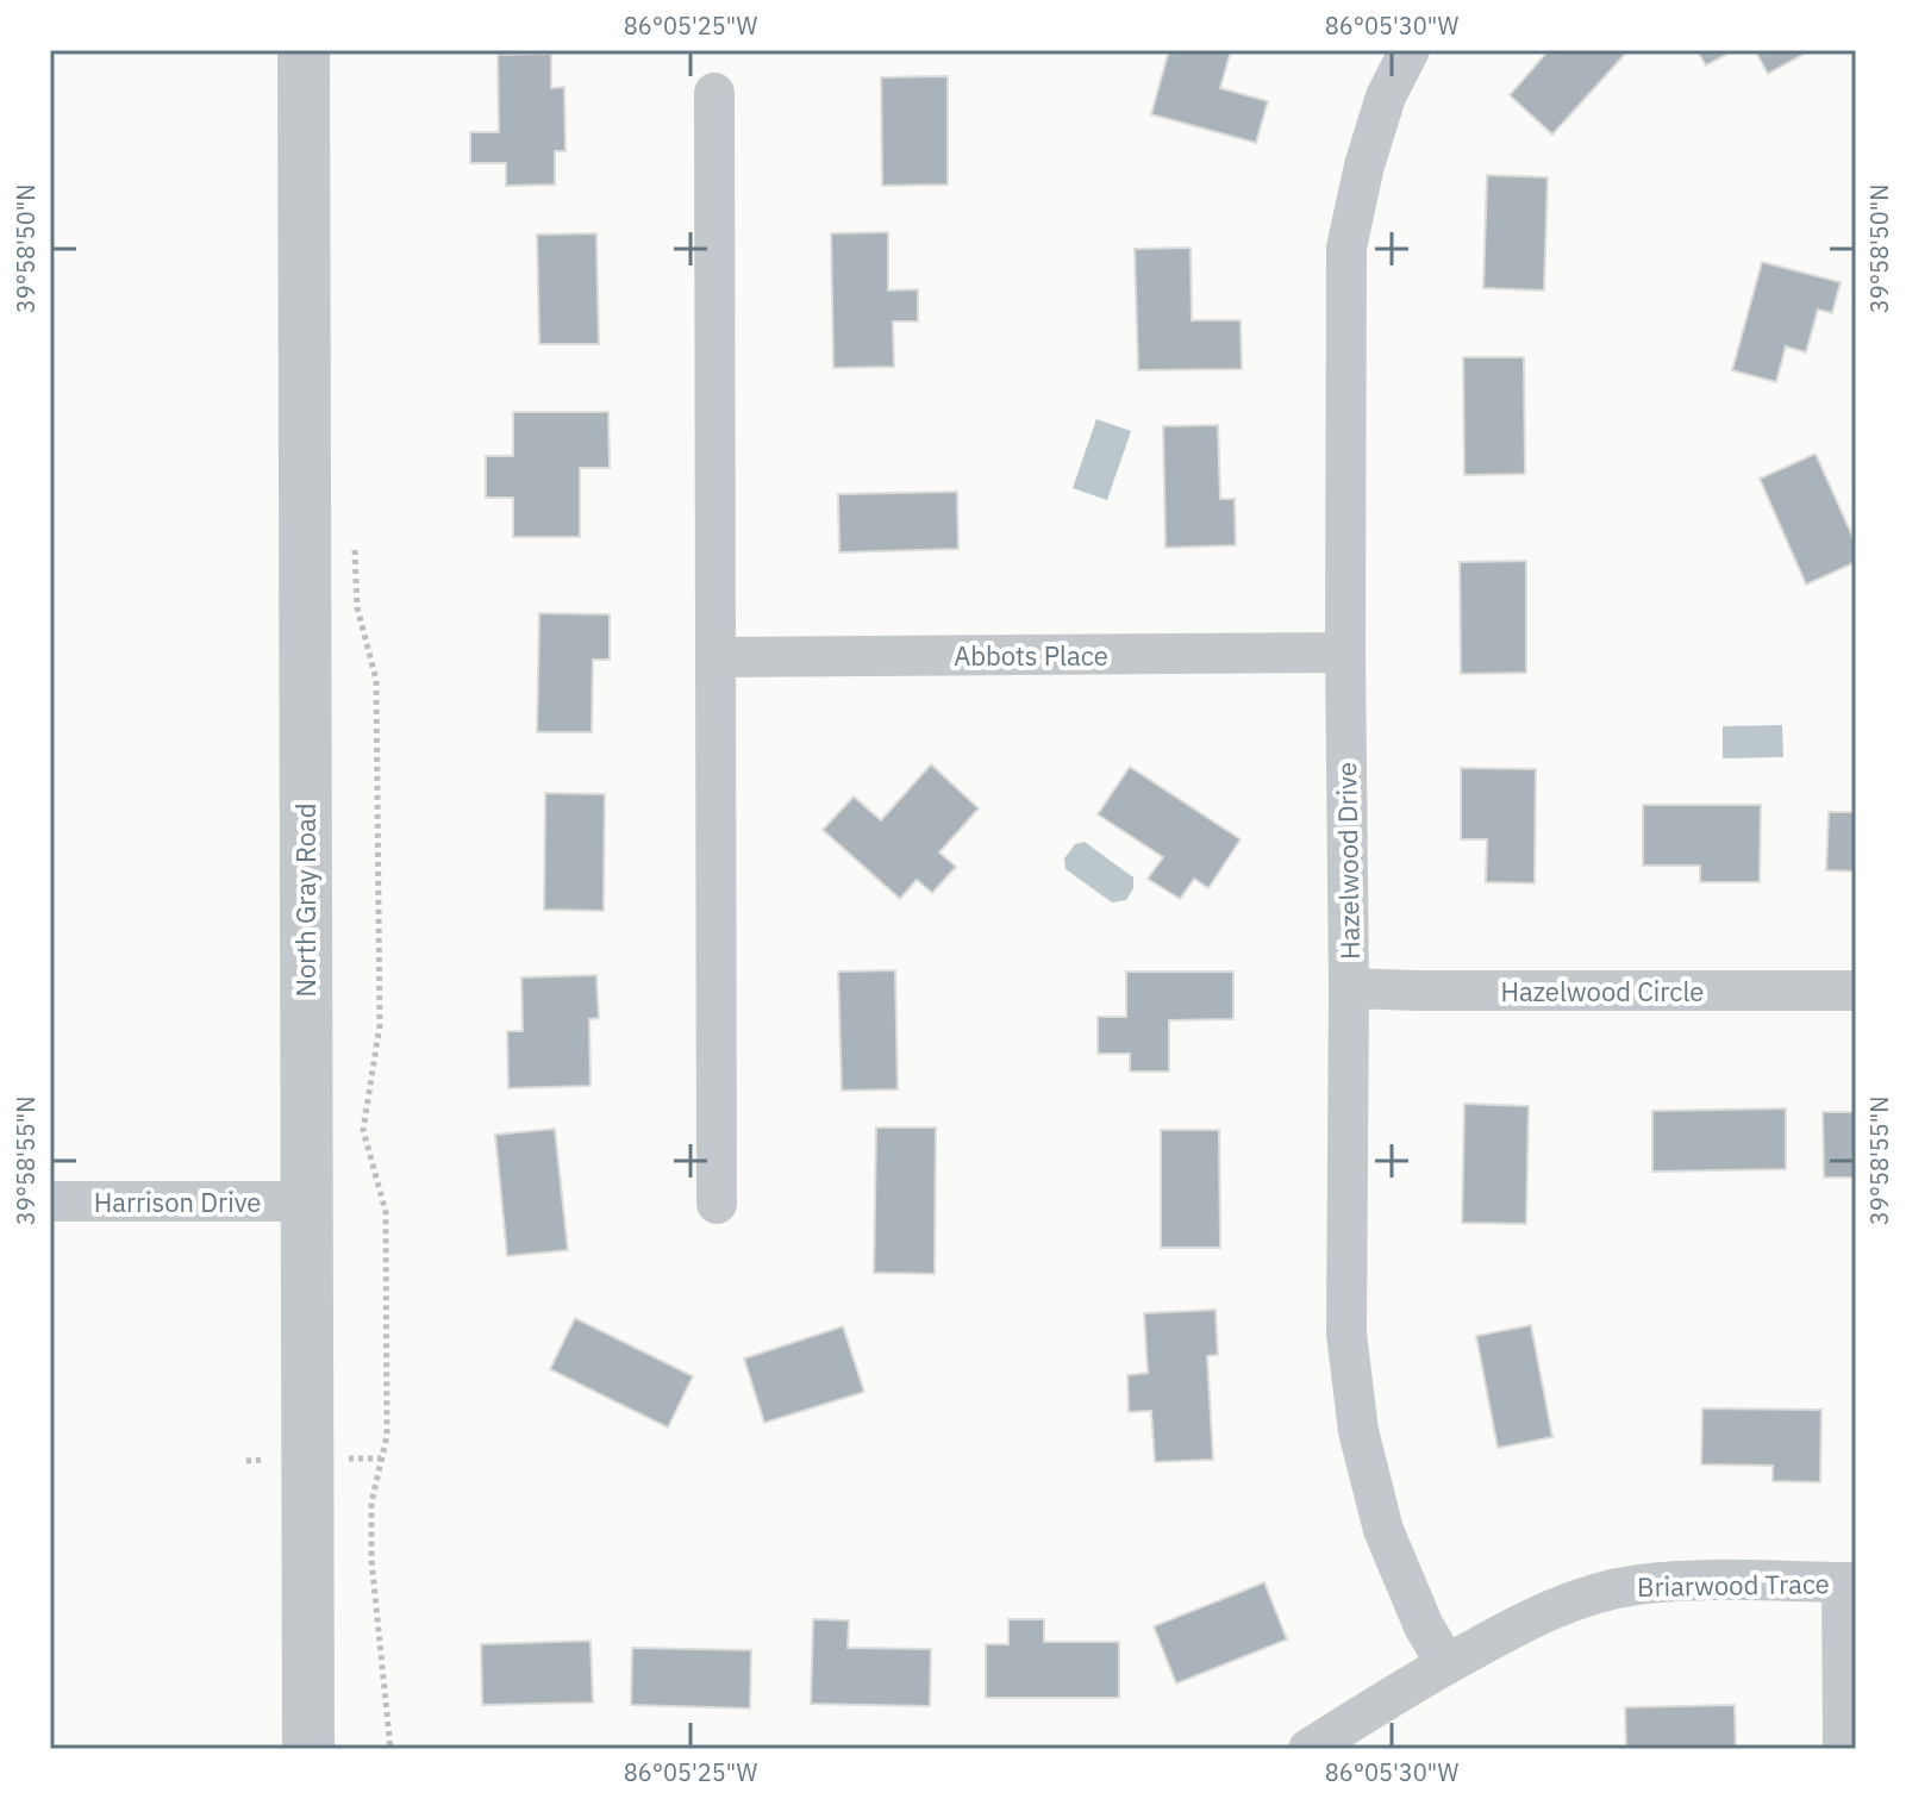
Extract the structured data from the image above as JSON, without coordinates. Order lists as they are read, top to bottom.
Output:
{
  "streets": {
    "street": [
      "Abbots Place",
      "Hazelwood Drive",
      "North Gray Road",
      "Hazelwood Circle",
      "Harrison Drive",
      "Briarwood Trace"
    ]
  },
  "crossings": [
    ["Abbots Place", "Hazelwood Drive"],
    ["Hazelwood Drive", "Hazelwood Circle"],
    ["Hazelwood Drive", "Briarwood Trace"],
    ["North Gray Road", "Harrison Drive"]
  ],
  "coordinates": [
    "86°05'25\"W",
    "86°05'30\"W",
    "39°58'50\"N",
    "39°58'55\"N"
  ]
}
